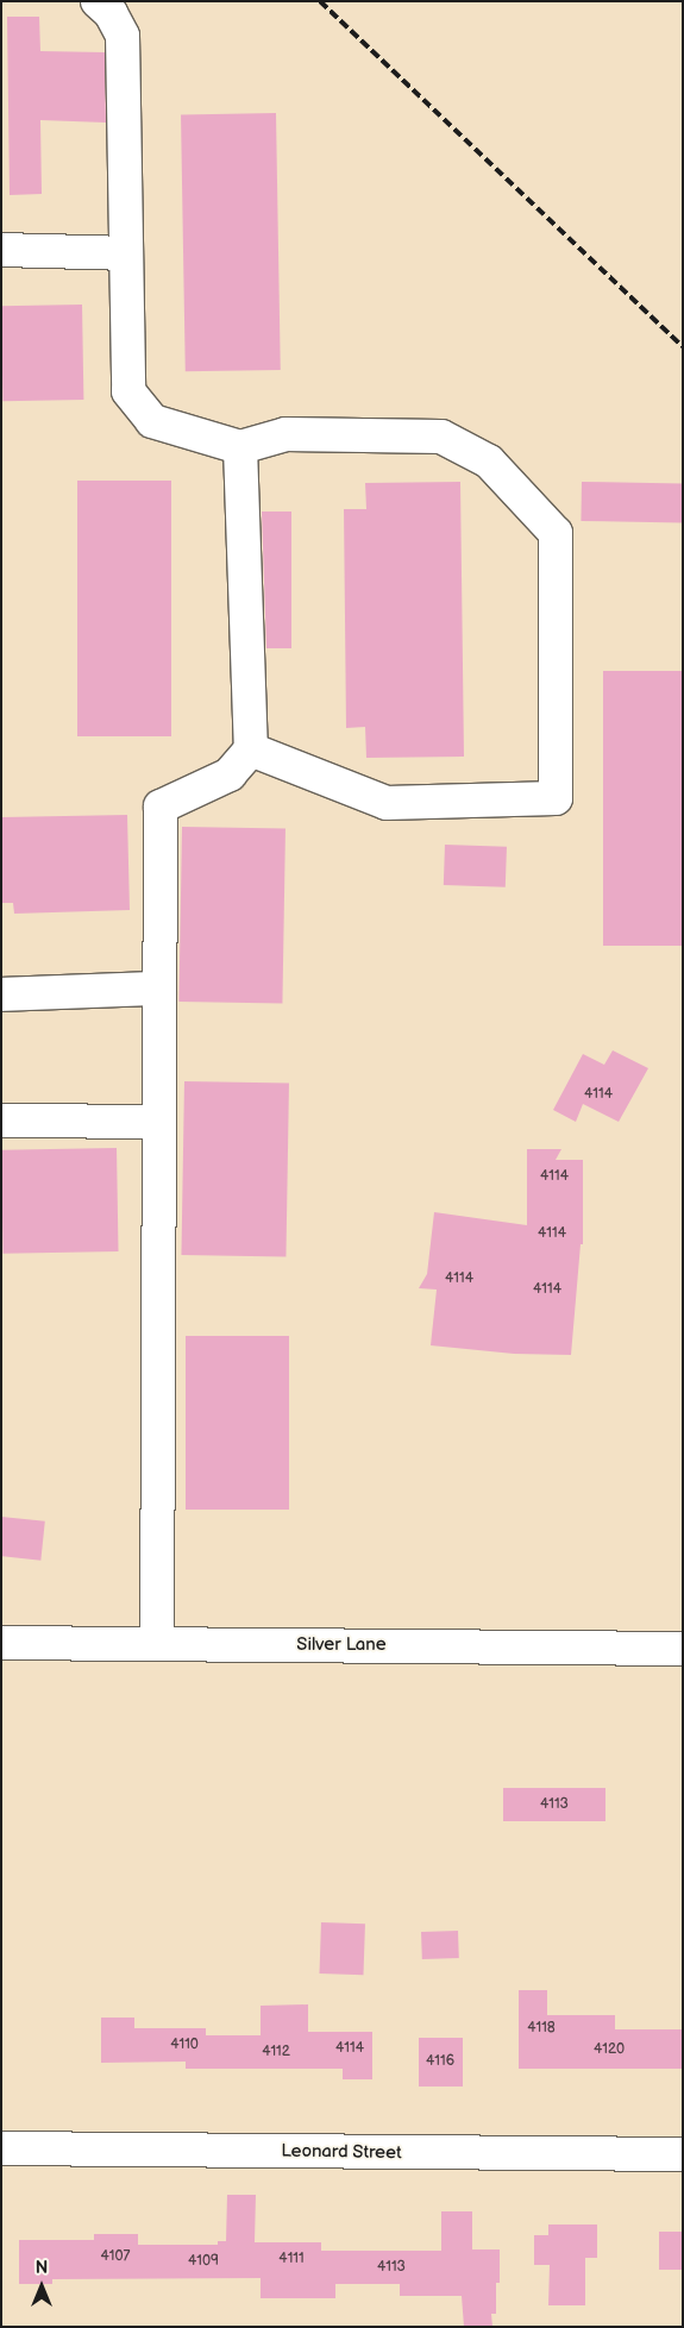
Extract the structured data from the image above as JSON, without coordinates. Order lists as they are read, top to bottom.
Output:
{
  "streets": {
    "street": ["Silver Lane", "Leonard Street"]
  },
  "house_numbers": [
    "4114",
    "4114",
    "4114",
    "4114",
    "4114",
    "4113",
    "4118",
    "4110",
    "4114",
    "4120",
    "4112",
    "4116",
    "4107",
    "4111",
    "4109",
    "4113"
  ],
  "north": "top"
}
